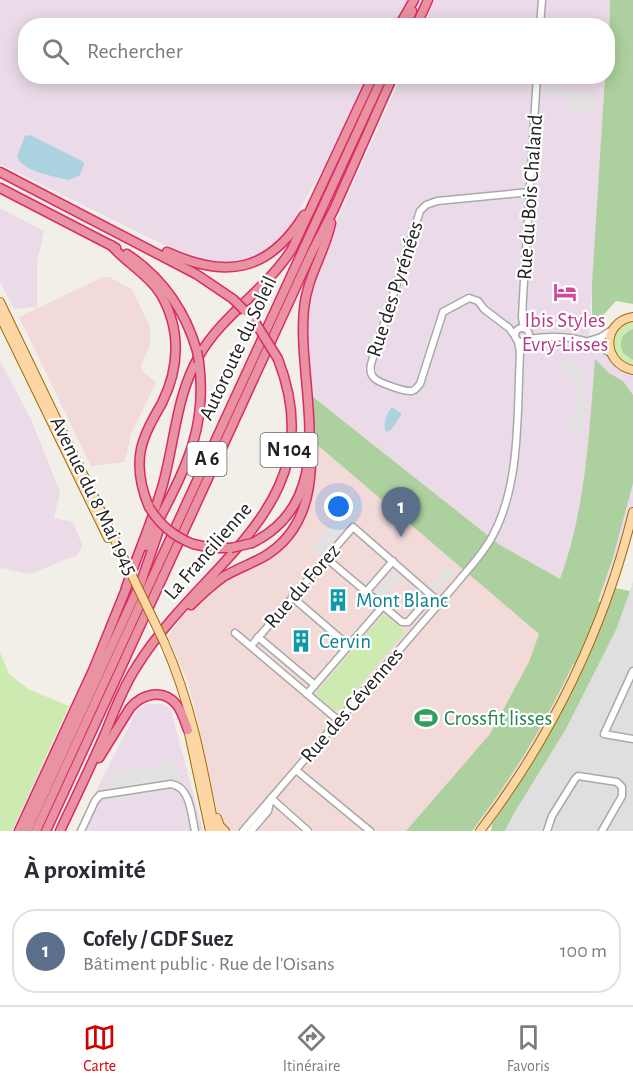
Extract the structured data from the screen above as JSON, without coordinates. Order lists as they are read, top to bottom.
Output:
{
  "streets": {
    "highway": [
      "Autoroute du Soleil",
      "N 104",
      "A 6",
      "La Francilienne"
    ],
    "main road": ["Avenue du 8 Mai 1945"],
    "street": [
      "Rue du Bois Chaland",
      "Rue des Pyrénées",
      "Rue du Forez",
      "Rue des Cévennes"
    ]
  },
  "crossings": [
    ["Rue du Bois Chaland", "Rue des Pyrénées"],
    ["Rue du Bois Chaland", "Rue des Cévennes"],
    ["Rue des Pyrénées", "Rue des Cévennes"]
  ],
  "places": {
    "hotel": ["Ibis Styles Evry-Lisses"],
    "building": ["Mont Blanc", "Cervin"],
    "sports": ["Crossfit lisses"]
  },
  "page": {
    "search": "Rechercher",
    "pins": "1",
    "heading": "À proximité",
    "list": [
      {
        "mark": "1",
        "name": "Cofely / GDF Suez",
        "note": "Bâtiment public · Rue de l'Oisans",
        "value": "100 m"
      }
    ],
    "nav": ["Carte", "Itinéraire", "Favoris"]
  }
}
